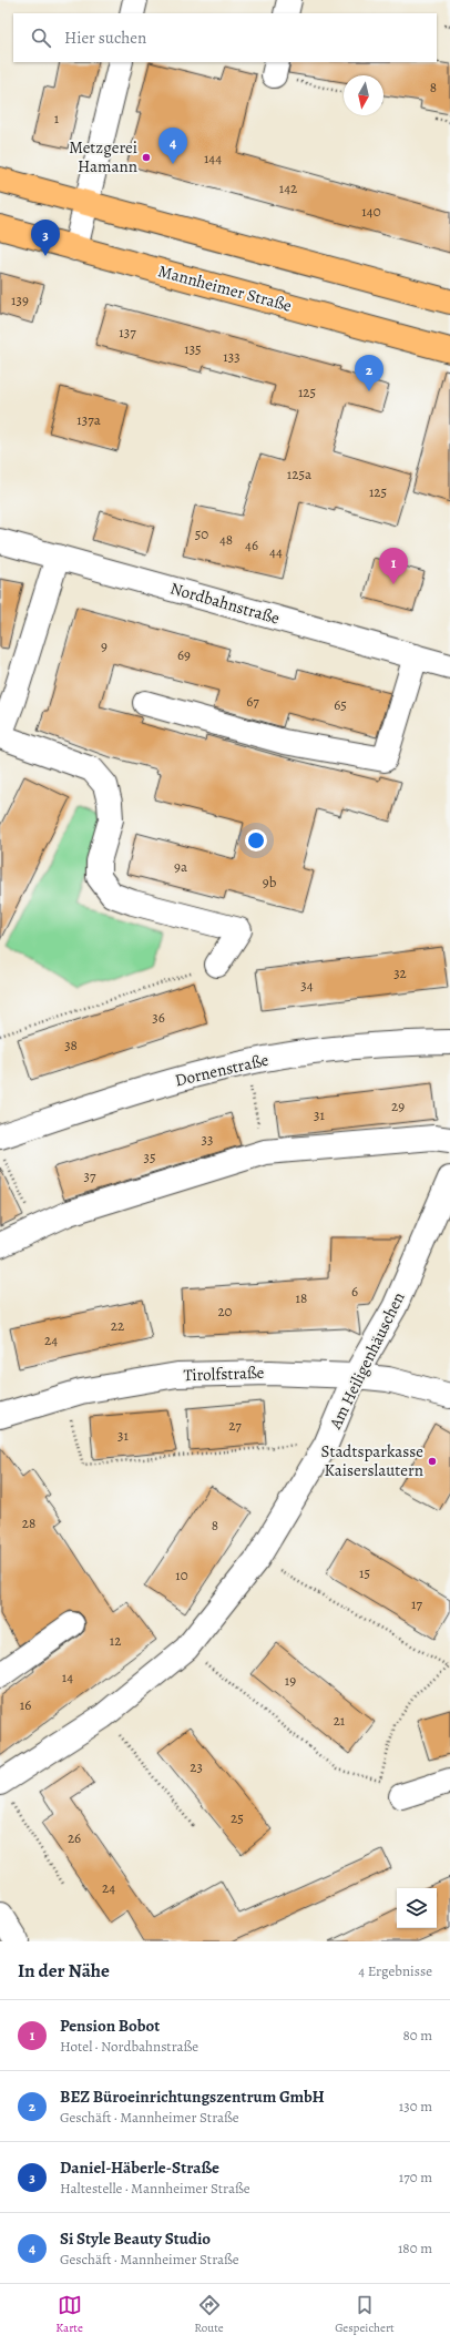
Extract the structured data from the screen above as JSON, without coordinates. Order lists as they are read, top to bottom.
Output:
{
  "streets": {
    "main road": ["Mannheimer Straße"],
    "street": [
      "Nordbahnstraße",
      "Dornenstraße",
      "Am Heiligenhäuschen",
      "Tirolfstraße"
    ]
  },
  "crossings": [
    ["Am Heiligenhäuschen", "Tirolfstraße"]
  ],
  "places": ["Metzgerei Hamann", "Stadtsparkasse Kaiserslautern"],
  "house_numbers": [
    "8",
    "1",
    "144",
    "142",
    "140",
    "139",
    "137",
    "135",
    "133",
    "125",
    "137a",
    "125a",
    "125",
    "50",
    "48",
    "46",
    "44",
    "9",
    "69",
    "67",
    "65",
    "9a",
    "9b",
    "32",
    "34",
    "36",
    "38",
    "29",
    "31",
    "33",
    "35",
    "37",
    "6",
    "18",
    "20",
    "22",
    "24",
    "27",
    "31",
    "28",
    "8",
    "15",
    "10",
    "17",
    "12",
    "14",
    "19",
    "16",
    "21",
    "23",
    "25",
    "26",
    "24"
  ],
  "north": "bottom",
  "page": {
    "search": "Hier suchen",
    "pins": [
      "4",
      "3",
      "2",
      "1"
    ],
    "heading": ["In der Nähe", "4 Ergebnisse"],
    "list": [
      {
        "mark": "1",
        "name": "Pension Bobot",
        "note": "Hotel · Nordbahnstraße",
        "value": "80 m"
      },
      {
        "mark": "2",
        "name": "BEZ Büroeinrichtungszentrum GmbH",
        "note": "Geschäft · Mannheimer Straße",
        "value": "130 m"
      },
      {
        "mark": "3",
        "name": "Daniel-Häberle-Straße",
        "note": "Haltestelle · Mannheimer Straße",
        "value": "170 m"
      },
      {
        "mark": "4",
        "name": "Si Style Beauty Studio",
        "note": "Geschäft · Mannheimer Straße",
        "value": "180 m"
      }
    ],
    "nav": ["Karte", "Route", "Gespeichert"]
  }
}
